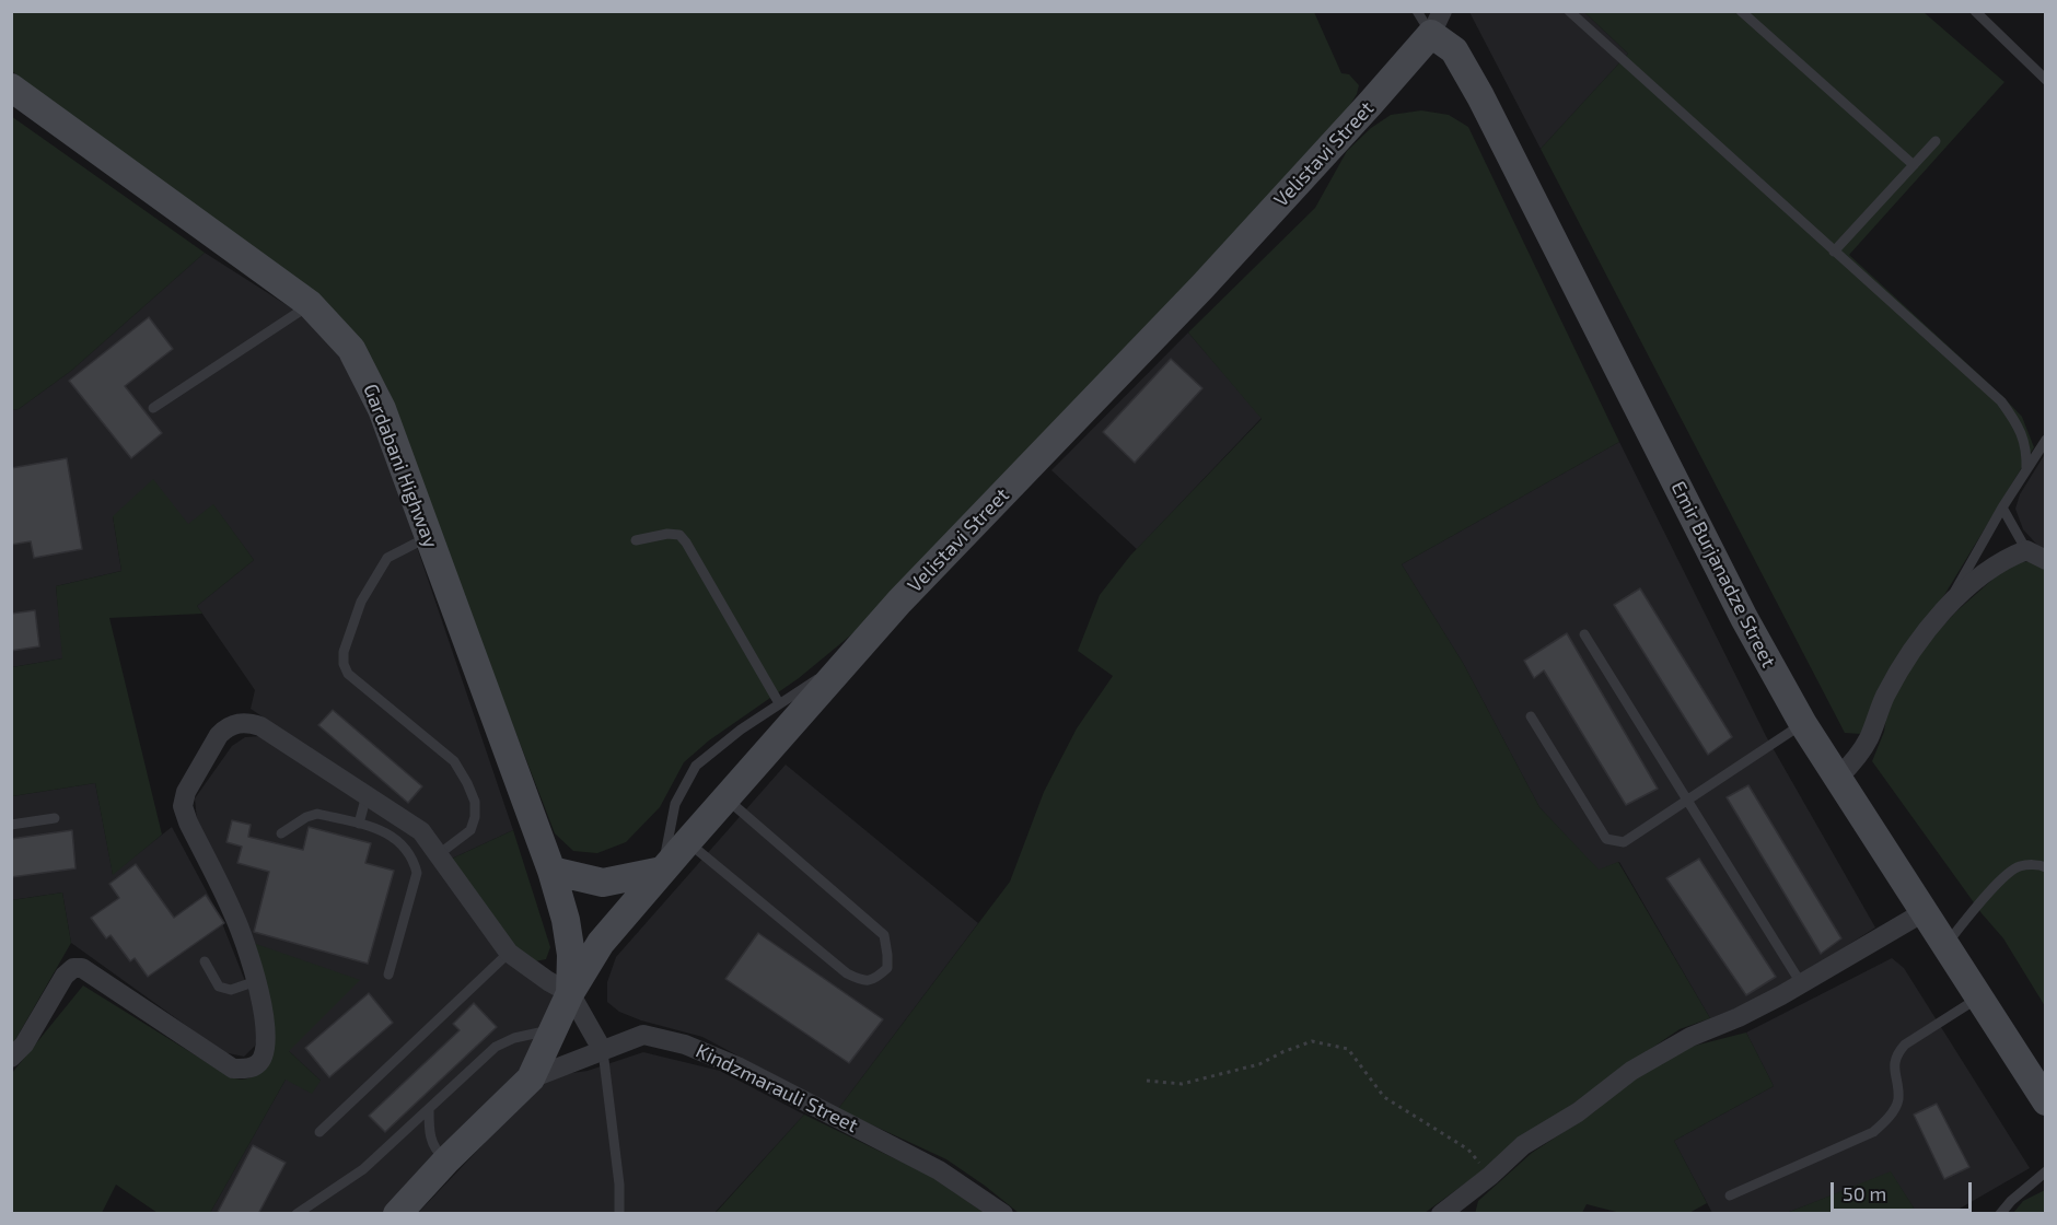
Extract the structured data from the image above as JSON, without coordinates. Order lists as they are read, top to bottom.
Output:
{
  "streets": {
    "street": [
      "Velistavi Street",
      "Gardabani Highway",
      "Emir Burjanadze Street",
      "Kindzmarauli Street"
    ]
  },
  "crossings": [
    ["Velistavi Street", "Gardabani Highway"],
    ["Velistavi Street", "Emir Burjanadze Street"],
    ["Velistavi Street", "Kindzmarauli Street"]
  ],
  "scale_bar": "50 m"
}
